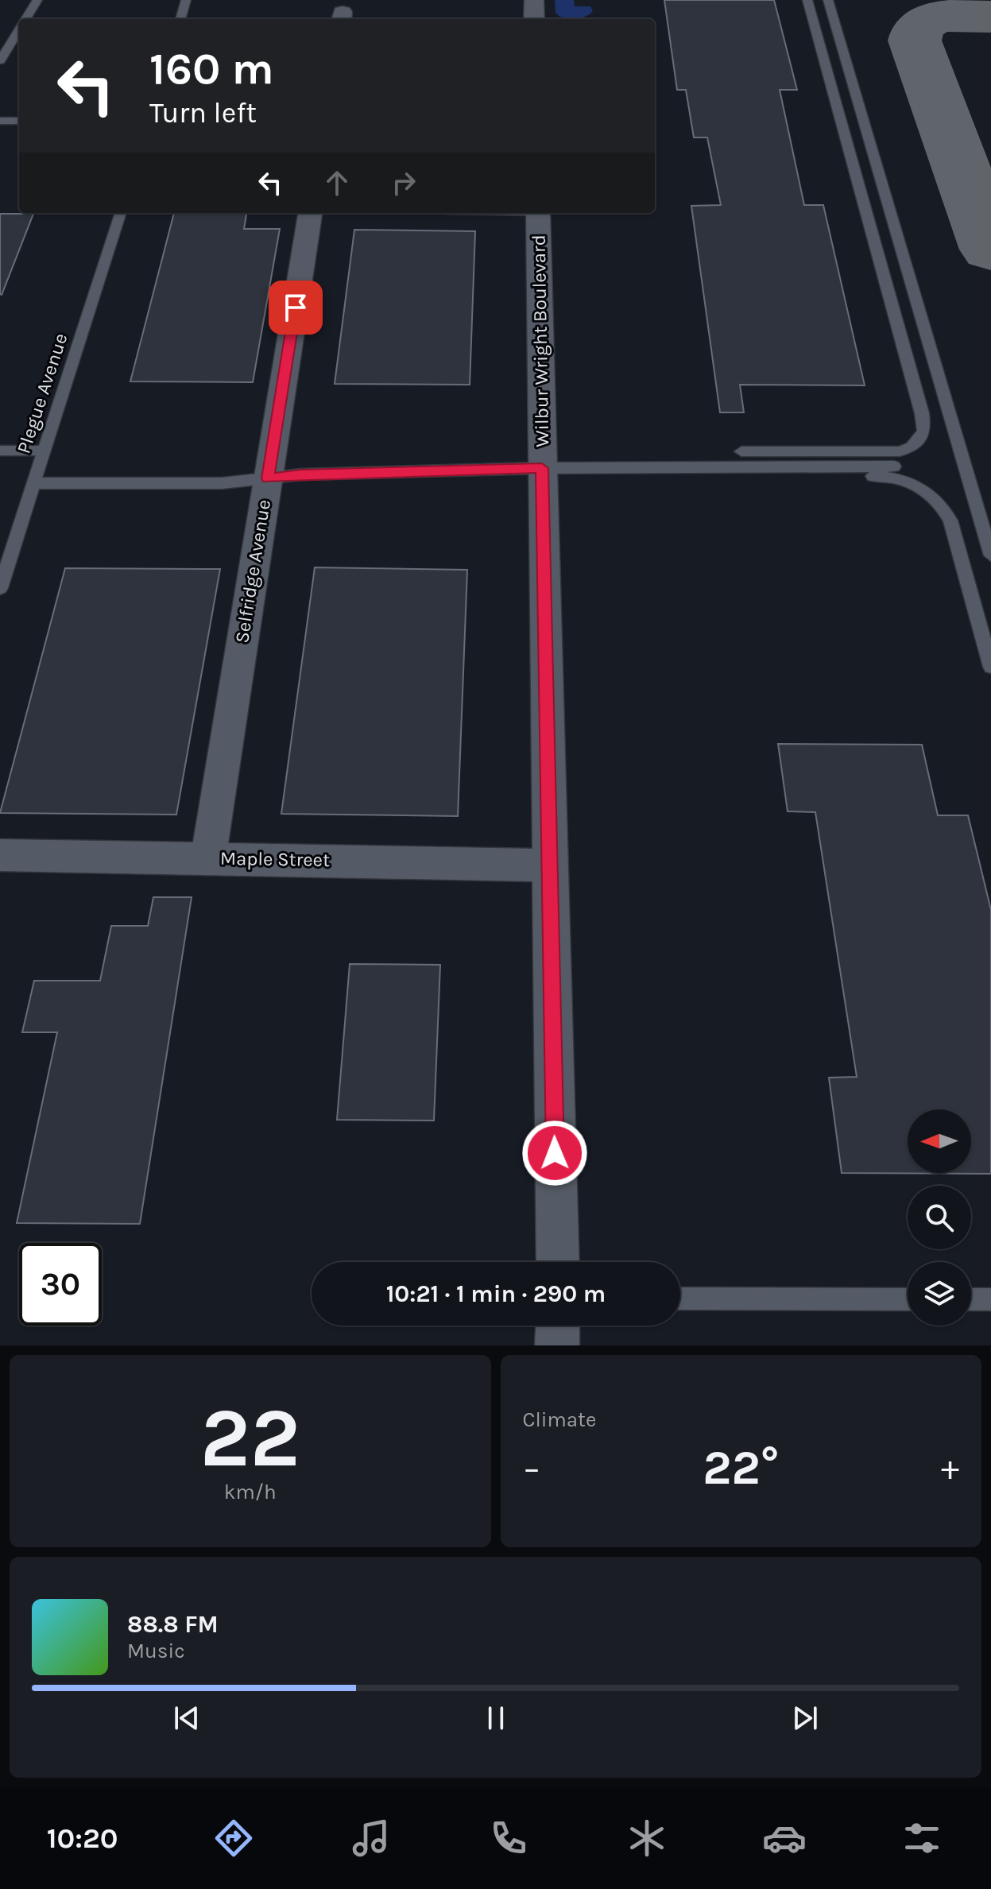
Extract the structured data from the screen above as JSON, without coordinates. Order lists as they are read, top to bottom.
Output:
{
  "streets": {
    "street": ["Wilbur Wright Boulevard", "Selfridge Avenue", "Maple Street"],
    "lane": ["Plegue Avenue"]
  },
  "crossings": [
    ["Wilbur Wright Boulevard", "Maple Street"],
    ["Selfridge Avenue", "Maple Street"]
  ],
  "north": "left",
  "page": {
    "turn": ["160 m", "Turn left"],
    "limit": "30",
    "trip": "10:21 · 1 min · 290 m",
    "tile": [
      ["22", "km/h"],
      "Climate"
    ],
    "heat": ["−", "22°", "+"],
    "song": ["88.8 FM", "Music"],
    "tabs": "10:20"
  }
}
